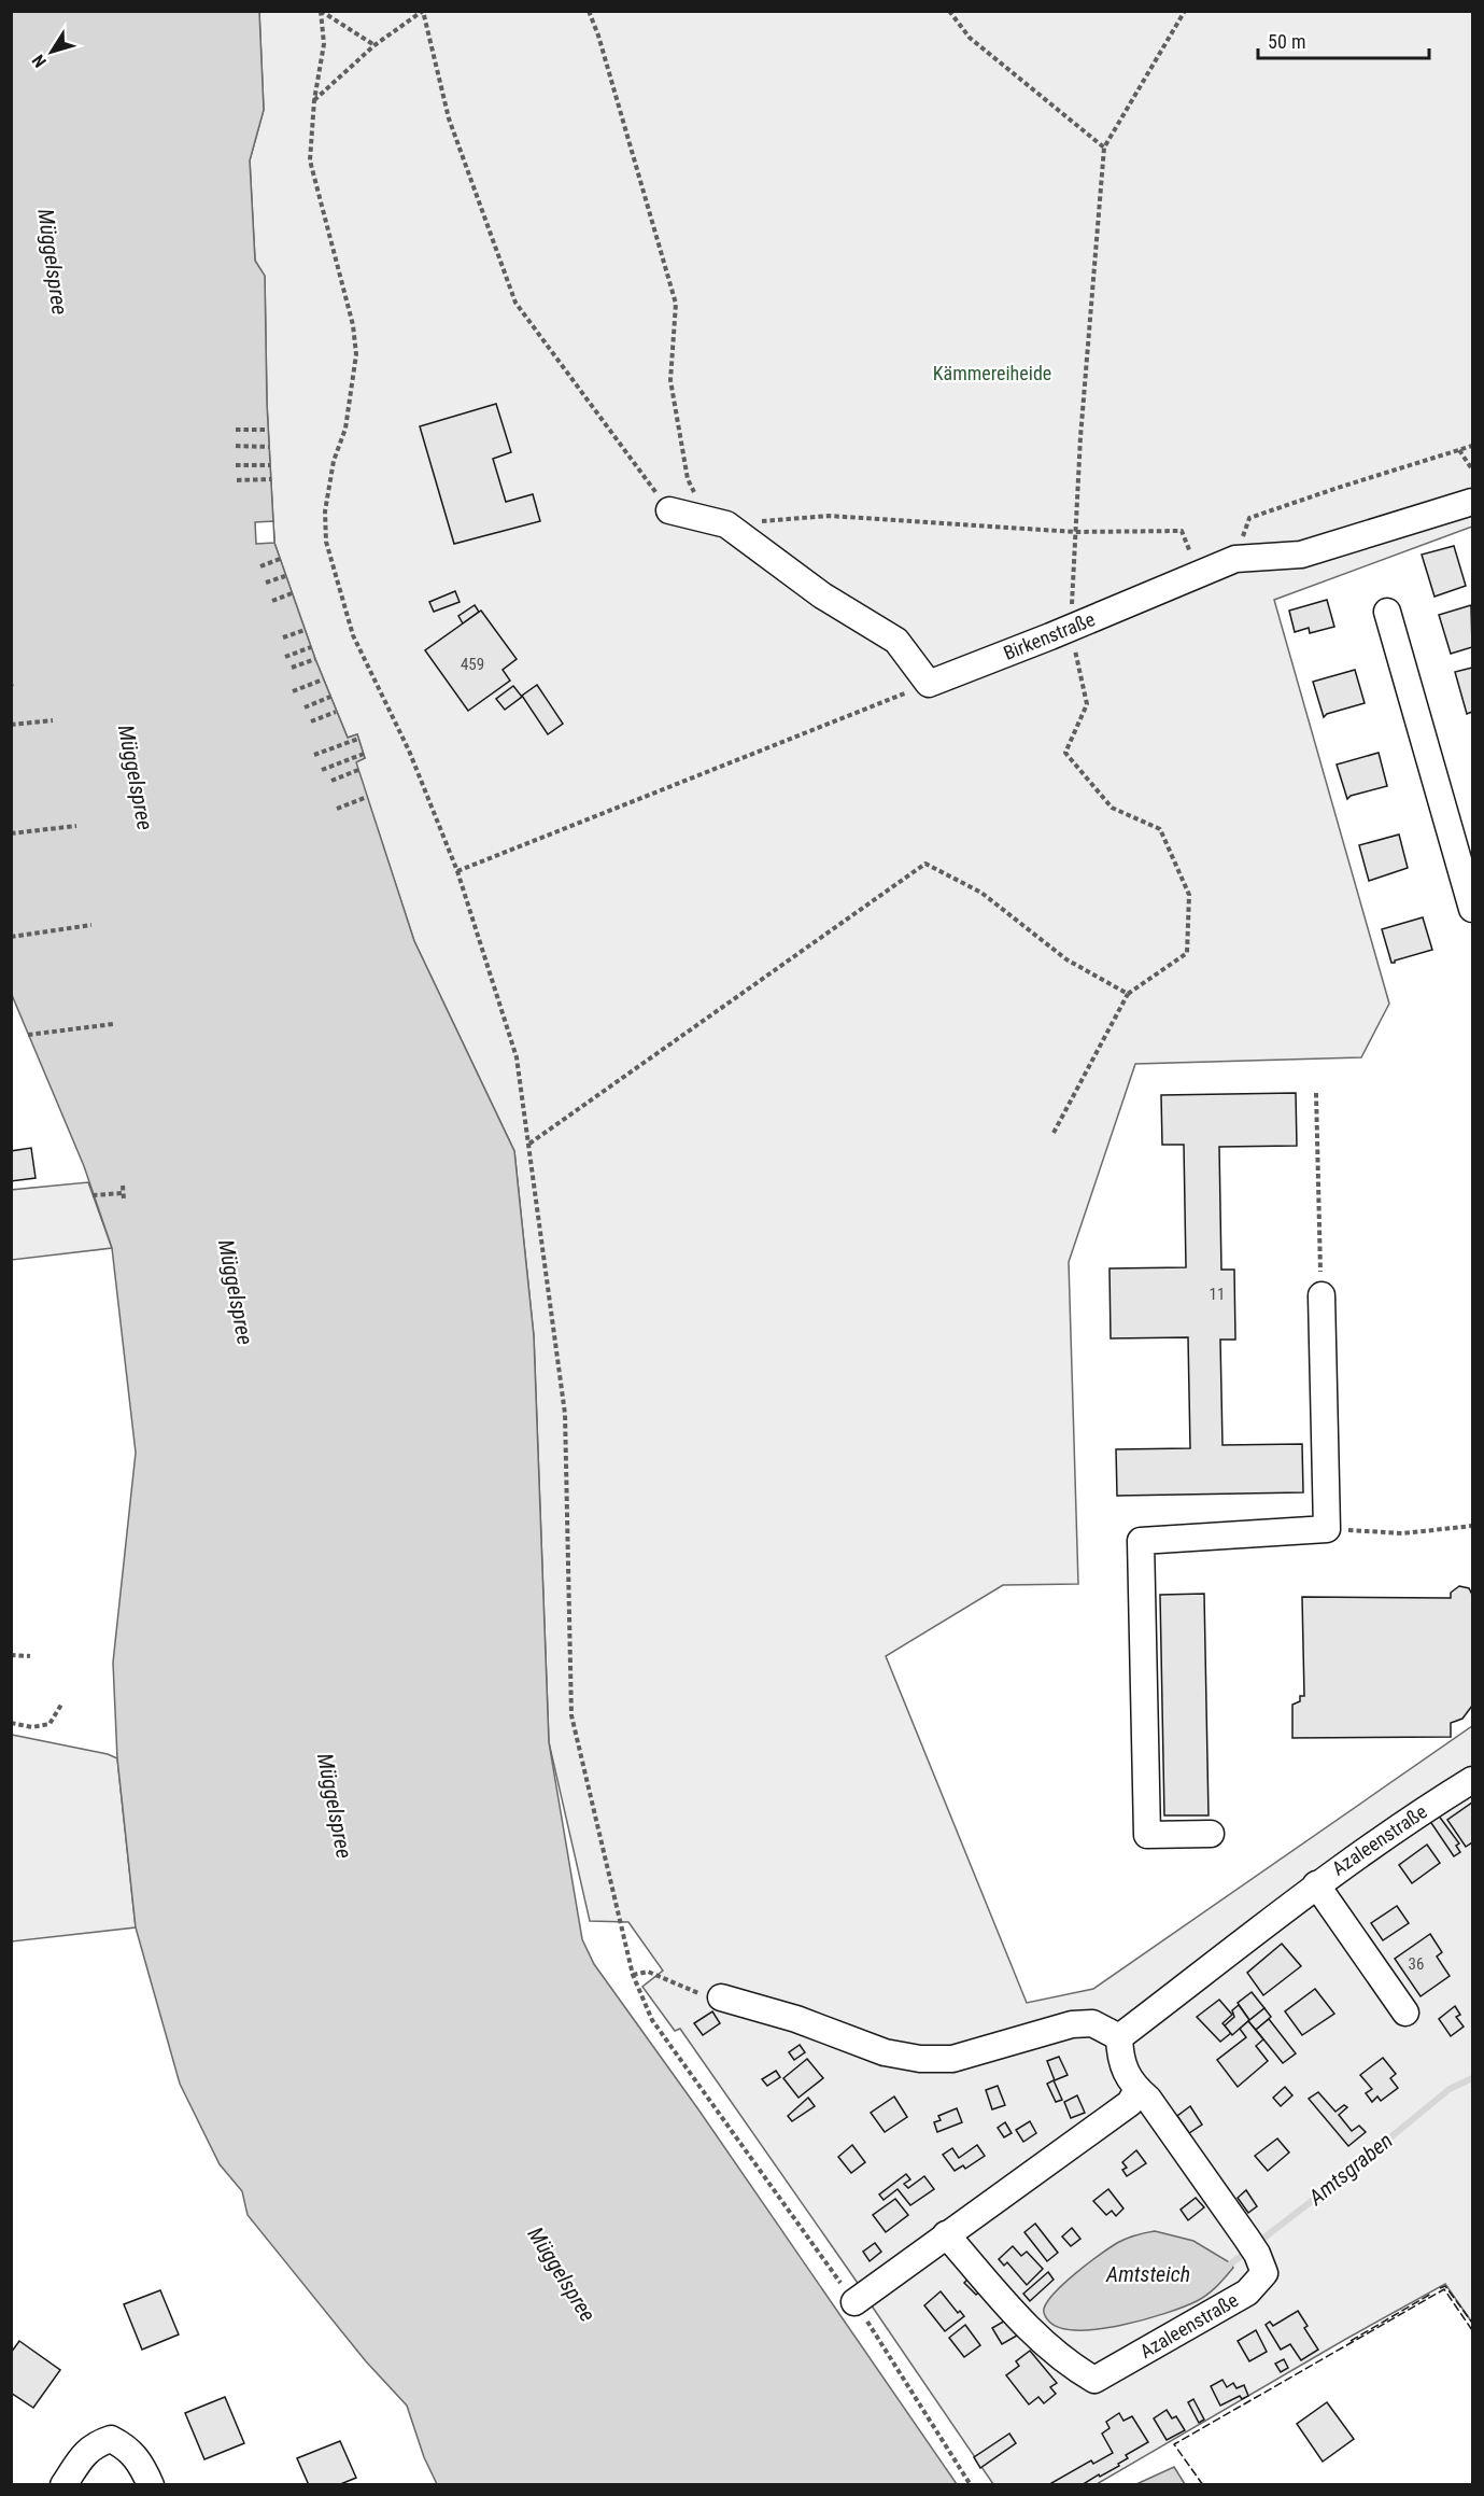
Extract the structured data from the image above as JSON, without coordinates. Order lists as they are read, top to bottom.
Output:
{
  "streets": {
    "street": ["Birkenstraße", "Azaleenstraße"]
  },
  "water": ["Müggelspree", "Amtsgraben", "Amtsteich"],
  "parks": ["Kämmereiheide"],
  "house_numbers": ["459", "11", "36"],
  "scale_bar": "50 m",
  "north": "bottom left"
}
